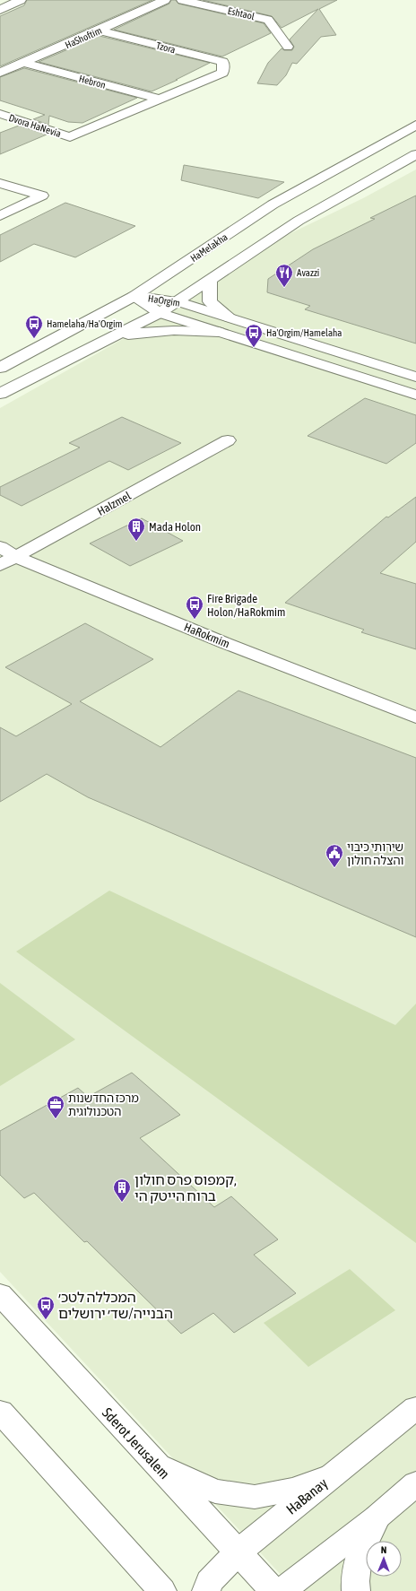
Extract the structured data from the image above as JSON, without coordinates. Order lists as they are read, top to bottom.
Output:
{
  "streets": {
    "street": [
      "Eshtaol",
      "HaShoftim",
      "Tzora",
      "Hebron",
      "Dvora HaNevia",
      "HaMelakha",
      "HaOrgim",
      "HaIzmel",
      "HaRokmim",
      "Sderot Jerusalem",
      "HaBanay"
    ]
  },
  "crossings": [
    ["HaShoftim", "Tzora"],
    ["HaShoftim", "Hebron"],
    ["Tzora", "Hebron"],
    ["Tzora", "Dvora HaNevia"],
    ["Hebron", "Dvora HaNevia"],
    ["HaMelakha", "HaOrgim"],
    ["HaIzmel", "HaRokmim"],
    ["Sderot Jerusalem", "HaBanay"]
  ],
  "places": {
    "restaurant": ["Avazzi"],
    "bus stop": [
      "Hamelaha/Ha'Orgim",
      "Ha'Orgim/Hamelaha",
      "Fire Brigade Holon/HaRokmim",
      "המכללה לטכ׳ הבנייה/שד׳ ירושלים"
    ],
    "building": ["Mada Holon", "קמפוס פרס חולון, ברוח הייטק הי"],
    "public building": ["שירותי כיבוי והצלה חולון"],
    "office": ["מרכז החדשנות הטכנולוגית"]
  },
  "north": "top"
}
